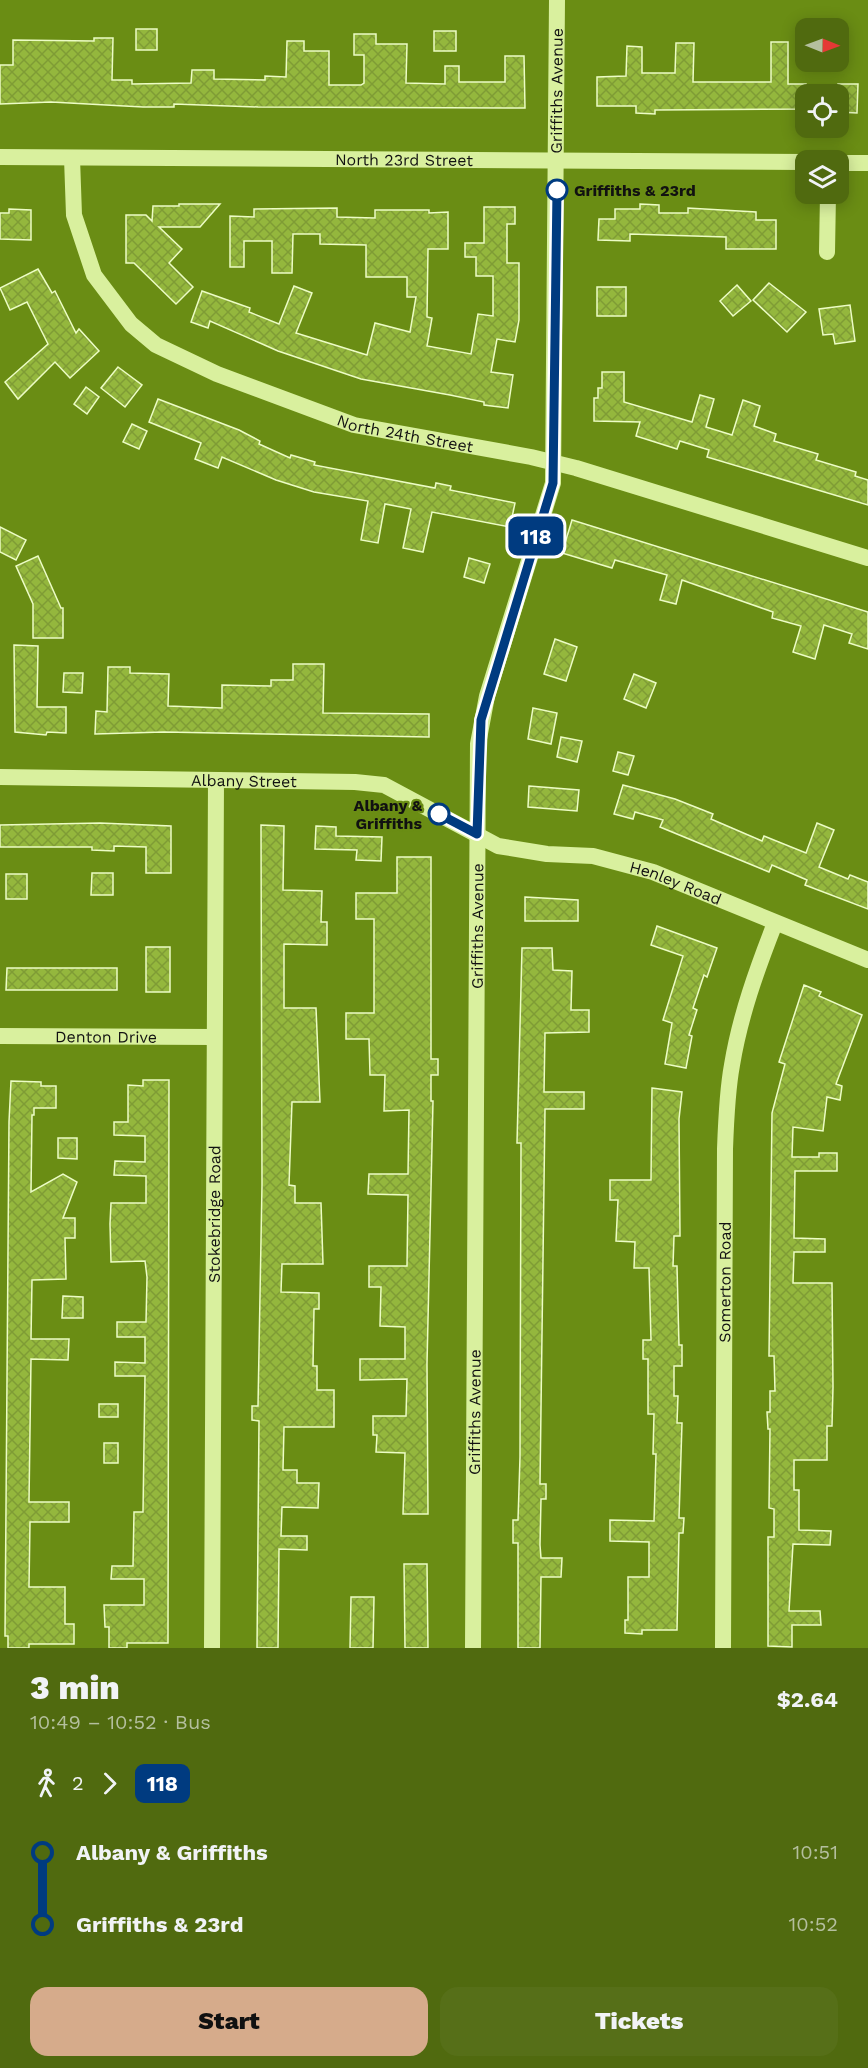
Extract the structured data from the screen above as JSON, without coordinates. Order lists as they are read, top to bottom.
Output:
{
  "streets": {
    "street": [
      "Griffiths Avenue",
      "North 23rd Street",
      "North 24th Street",
      "Albany Street",
      "Henley Road",
      "Denton Drive",
      "Stokebridge Road",
      "Somerton Road"
    ]
  },
  "crossings": [
    ["Griffiths Avenue", "North 23rd Street"],
    ["Griffiths Avenue", "North 24th Street"],
    ["Griffiths Avenue", "Albany Street"],
    ["Griffiths Avenue", "Henley Road"],
    ["North 23rd Street", "North 24th Street"],
    ["Albany Street", "Henley Road"],
    ["Albany Street", "Stokebridge Road"],
    ["Henley Road", "Somerton Road"],
    ["Denton Drive", "Stokebridge Road"]
  ],
  "places": ["Griffiths & 23rd", "Albany & Griffiths"],
  "lines": ["bus line 118"],
  "north": "right",
  "page": {
    "on_map": "118",
    "heading": ["3 min", "10:49 – 10:52 · Bus", "$2.64"],
    "legs": ["2", "118"],
    "list": [
      {
        "name": "Albany & Griffiths",
        "value": "10:51"
      },
      {
        "name": "Griffiths & 23rd",
        "value": "10:52"
      }
    ],
    "buttons": ["Start", "Tickets"]
  }
}
